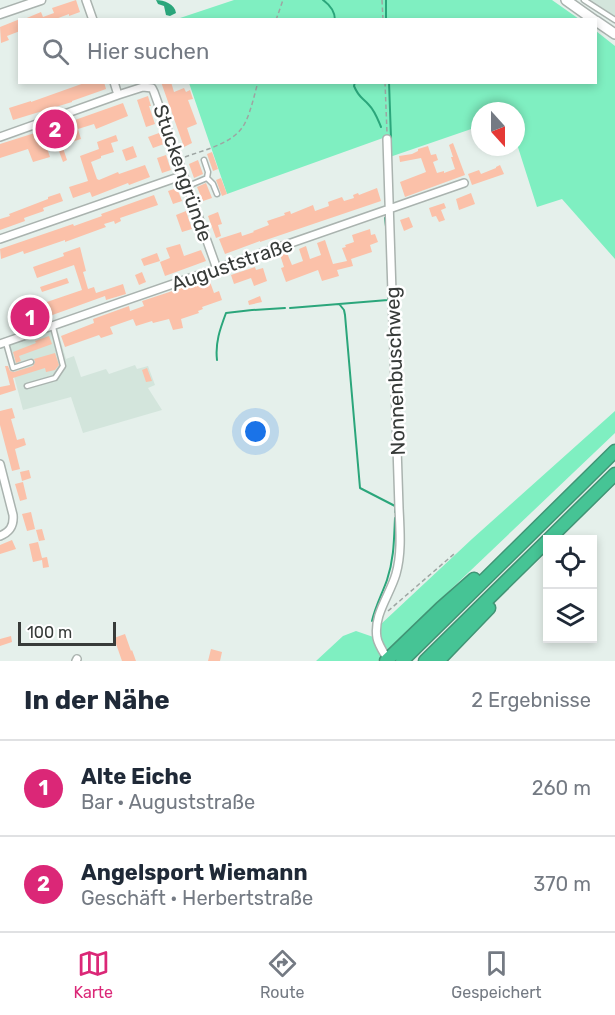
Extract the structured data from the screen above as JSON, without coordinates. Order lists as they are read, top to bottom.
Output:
{
  "streets": {
    "street": ["Stuckengründe", "Auguststraße", "Nonnenbuschweg"]
  },
  "crossings": [
    ["Stuckengründe", "Auguststraße"],
    ["Auguststraße", "Nonnenbuschweg"]
  ],
  "scale_bar": "100 m",
  "north": "bottom",
  "page": {
    "search": "Hier suchen",
    "pins": ["2", "1"],
    "scale": "100 m",
    "heading": ["In der Nähe", "2 Ergebnisse"],
    "list": [
      {
        "mark": "1",
        "name": "Alte Eiche",
        "note": "Bar · Auguststraße",
        "value": "260 m"
      },
      {
        "mark": "2",
        "name": "Angelsport Wiemann",
        "note": "Geschäft · Herbertstraße",
        "value": "370 m"
      }
    ],
    "nav": ["Karte", "Route", "Gespeichert"]
  }
}
